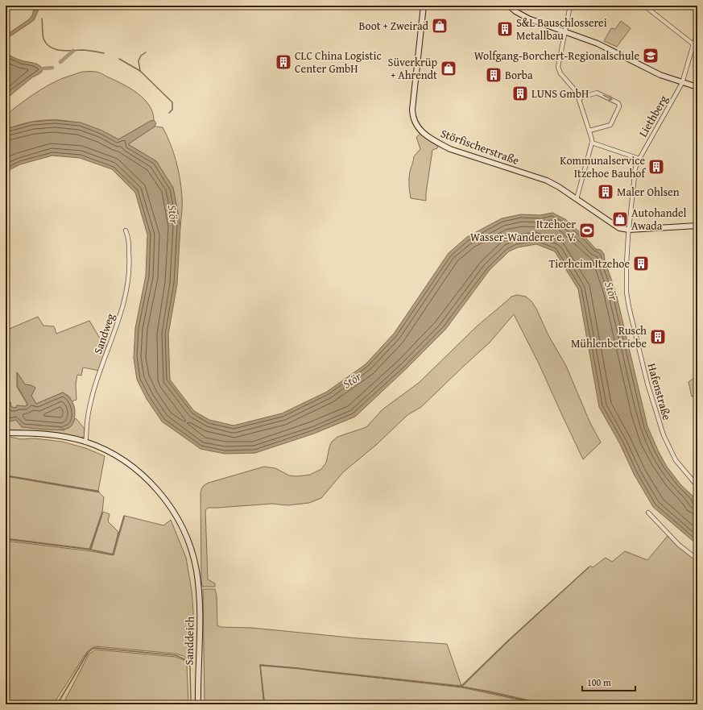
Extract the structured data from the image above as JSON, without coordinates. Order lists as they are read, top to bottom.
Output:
{
  "streets": {
    "street": [
      "Liethberg",
      "Störfischerstraße",
      "Sandweg",
      "Hafenstraße",
      "Sanddeich"
    ]
  },
  "crossings": [
    ["Liethberg", "Hafenstraße"],
    ["Störfischerstraße", "Hafenstraße"],
    ["Sandweg", "Sanddeich"]
  ],
  "water": ["Stör"],
  "places": {
    "shop": ["Boot + Zweirad", "Süverkrüp + Ahrendt", "Autohandel Awada"],
    "building": [
      "S&L Bauschlosserei Metallbau",
      "CLC China Logistic Center GmbH",
      "Borba",
      "LUNS GmbH",
      "Kommunalservice Itzehoe Bauhof",
      "Maler Ohlsen",
      "Tierheim Itzehoe",
      "Rusch Mühlenbetriebe"
    ],
    "school or university": ["Wolfgang-Borchert-Regionalschule"],
    "sports": ["Itzehoer Wasser-Wanderer e. V."]
  },
  "scale_bar": "100 m"
}
